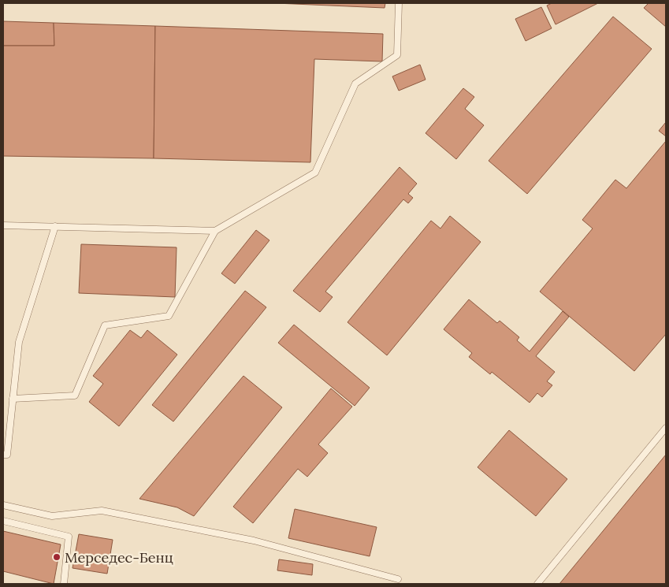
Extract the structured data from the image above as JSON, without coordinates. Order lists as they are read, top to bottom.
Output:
{
  "places": ["Мерседес-Бенц"]
}
